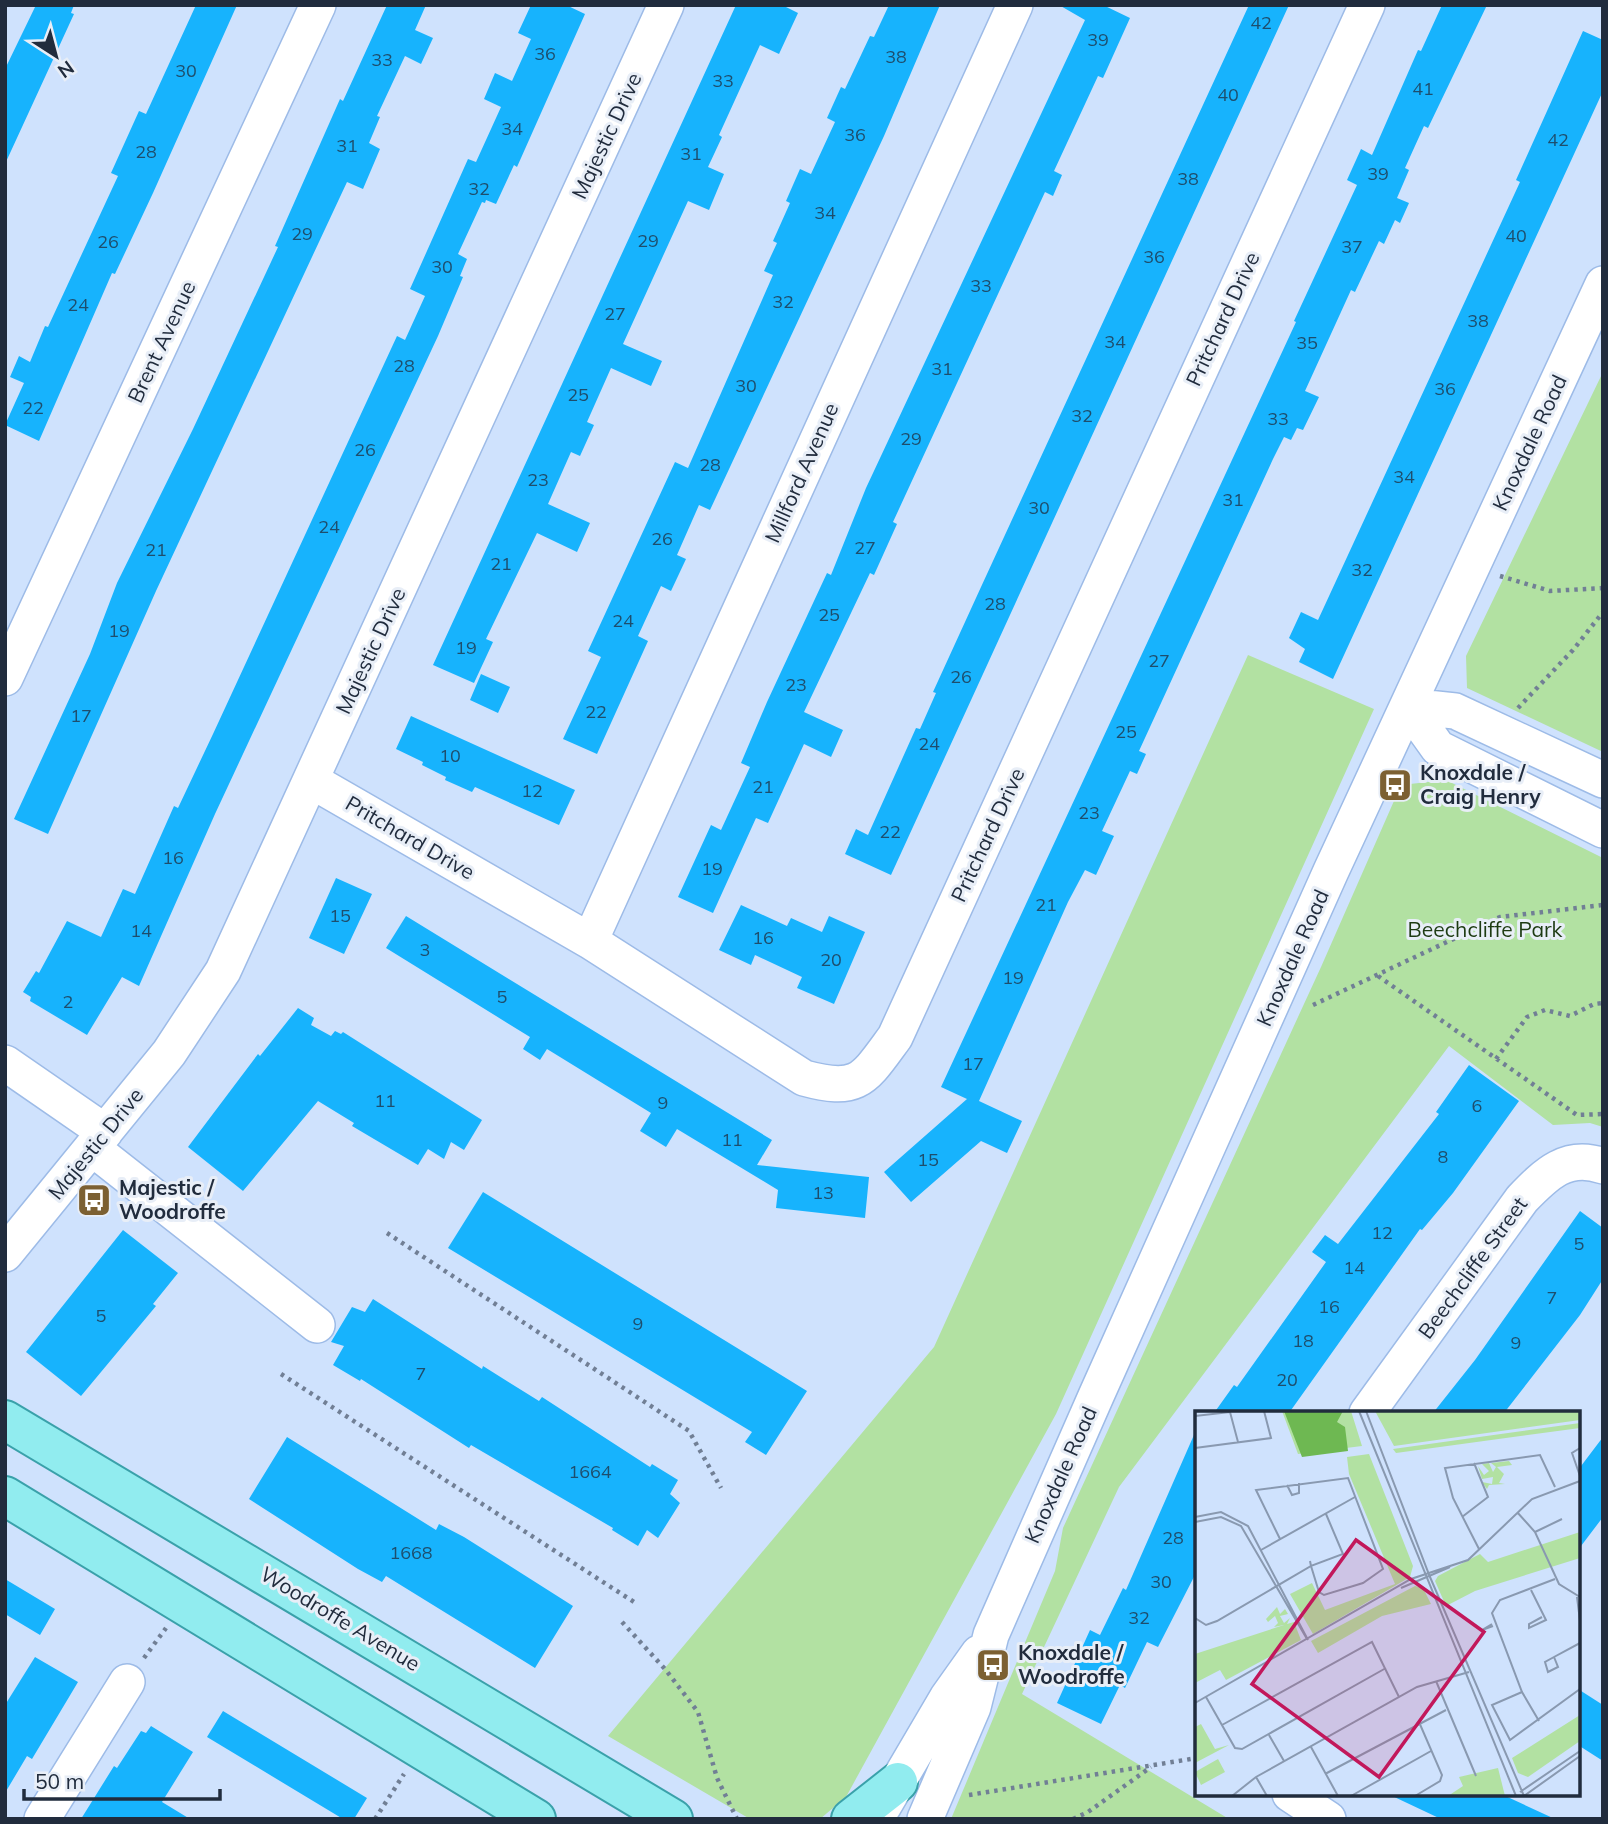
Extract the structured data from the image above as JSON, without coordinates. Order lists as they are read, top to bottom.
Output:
{
  "streets": {
    "main road": ["Woodroffe Avenue"],
    "street": [
      "Majestic Drive",
      "Pritchard Drive",
      "Brent Avenue",
      "Knoxdale Road",
      "Millford Avenue",
      "Beechcliffe Street"
    ]
  },
  "crossings": [
    ["Majestic Drive", "Pritchard Drive"],
    ["Pritchard Drive", "Millford Avenue"]
  ],
  "parks": ["Beechcliffe Park"],
  "places": {
    "bus stop": ["Knoxdale / Craig Henry", "Majestic / Woodroffe", "Knoxdale / Woodroffe"]
  },
  "house_numbers": [
    "42",
    "39",
    "36",
    "38",
    "33",
    "30",
    "33",
    "41",
    "40",
    "34",
    "36",
    "42",
    "31",
    "28",
    "31",
    "39",
    "38",
    "32",
    "34",
    "29",
    "40",
    "29",
    "26",
    "37",
    "36",
    "30",
    "33",
    "32",
    "24",
    "27",
    "38",
    "34",
    "35",
    "28",
    "31",
    "30",
    "36",
    "25",
    "22",
    "32",
    "33",
    "29",
    "26",
    "28",
    "34",
    "23",
    "31",
    "30",
    "24",
    "26",
    "27",
    "21",
    "21",
    "32",
    "28",
    "25",
    "24",
    "19",
    "19",
    "27",
    "26",
    "23",
    "22",
    "17",
    "25",
    "24",
    "10",
    "21",
    "12",
    "23",
    "22",
    "16",
    "19",
    "21",
    "15",
    "14",
    "16",
    "3",
    "20",
    "19",
    "5",
    "2",
    "17",
    "11",
    "9",
    "6",
    "11",
    "8",
    "15",
    "13",
    "12",
    "5",
    "14",
    "7",
    "16",
    "5",
    "9",
    "18",
    "9",
    "7",
    "20",
    "1664",
    "28",
    "1668",
    "30",
    "32"
  ],
  "scale_bar": "50 m",
  "north": "bottom right"
}
